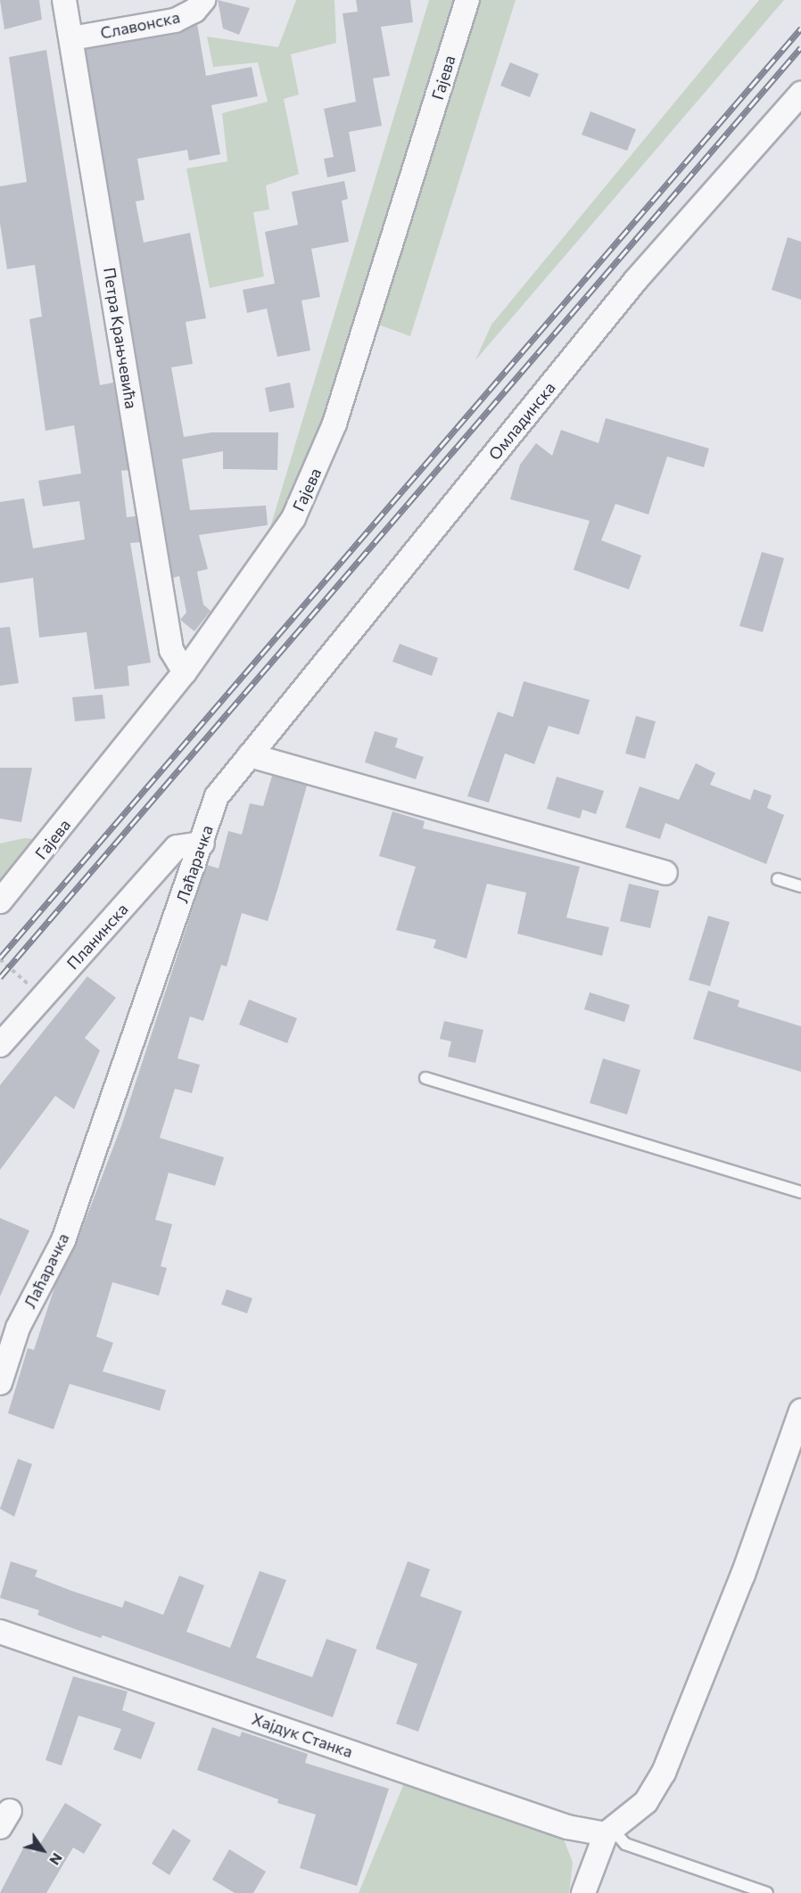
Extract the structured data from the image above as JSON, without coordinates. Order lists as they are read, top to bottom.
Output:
{
  "streets": {
    "street": [
      "Славонска",
      "Гајева",
      "Петра Крањчевића",
      "Омладинска",
      "Лаћарачка",
      "Планинска",
      "Хајдук Станка"
    ]
  },
  "crossings": [
    ["Славонска", "Петра Крањчевића"],
    ["Гајева", "Петра Крањчевића"],
    ["Омладинска", "Лаћарачка"],
    ["Лаћарачка", "Планинска"]
  ],
  "north": "bottom right"
}
